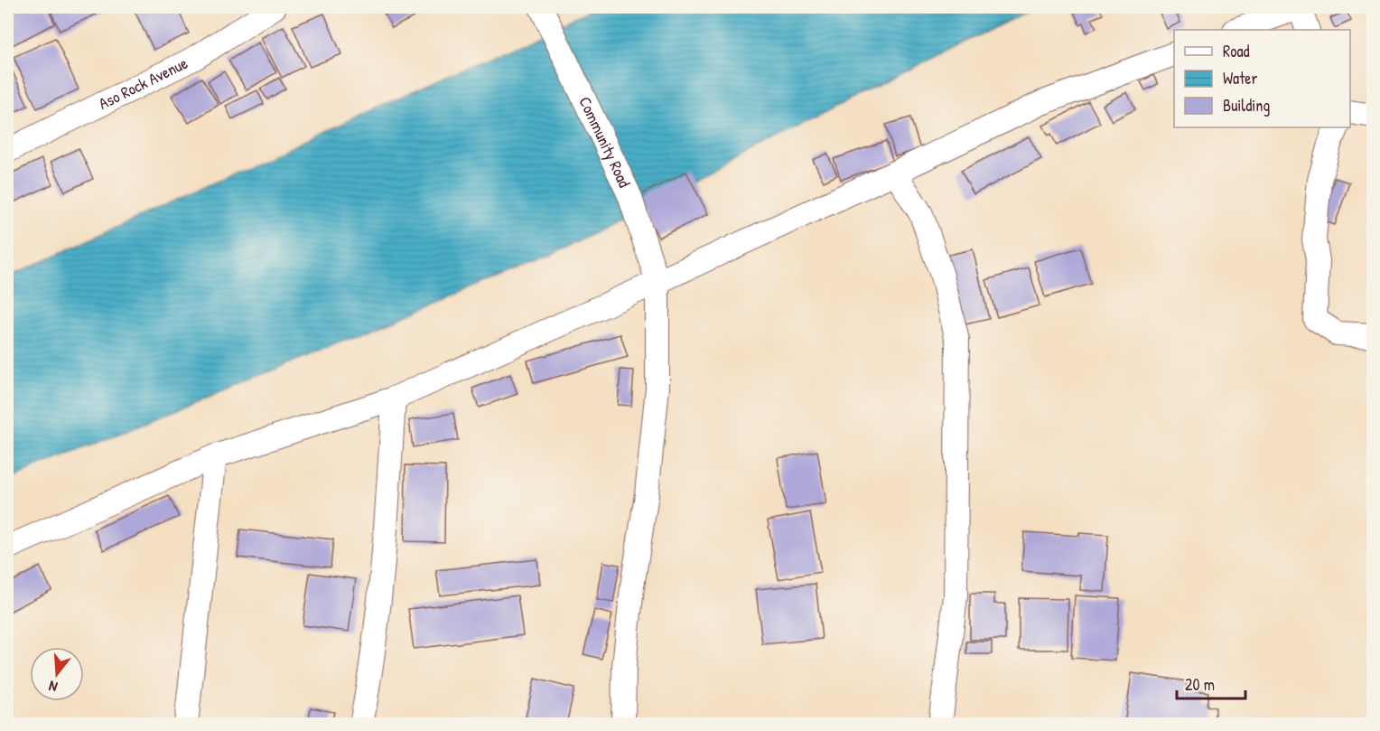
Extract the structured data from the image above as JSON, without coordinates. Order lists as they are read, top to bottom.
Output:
{
  "streets": {
    "street": ["Aso Rock Avenue", "Community Road"]
  },
  "legend": ["Road", "Water", "Building"],
  "scale_bar": "20 m",
  "north": "bottom"
}
